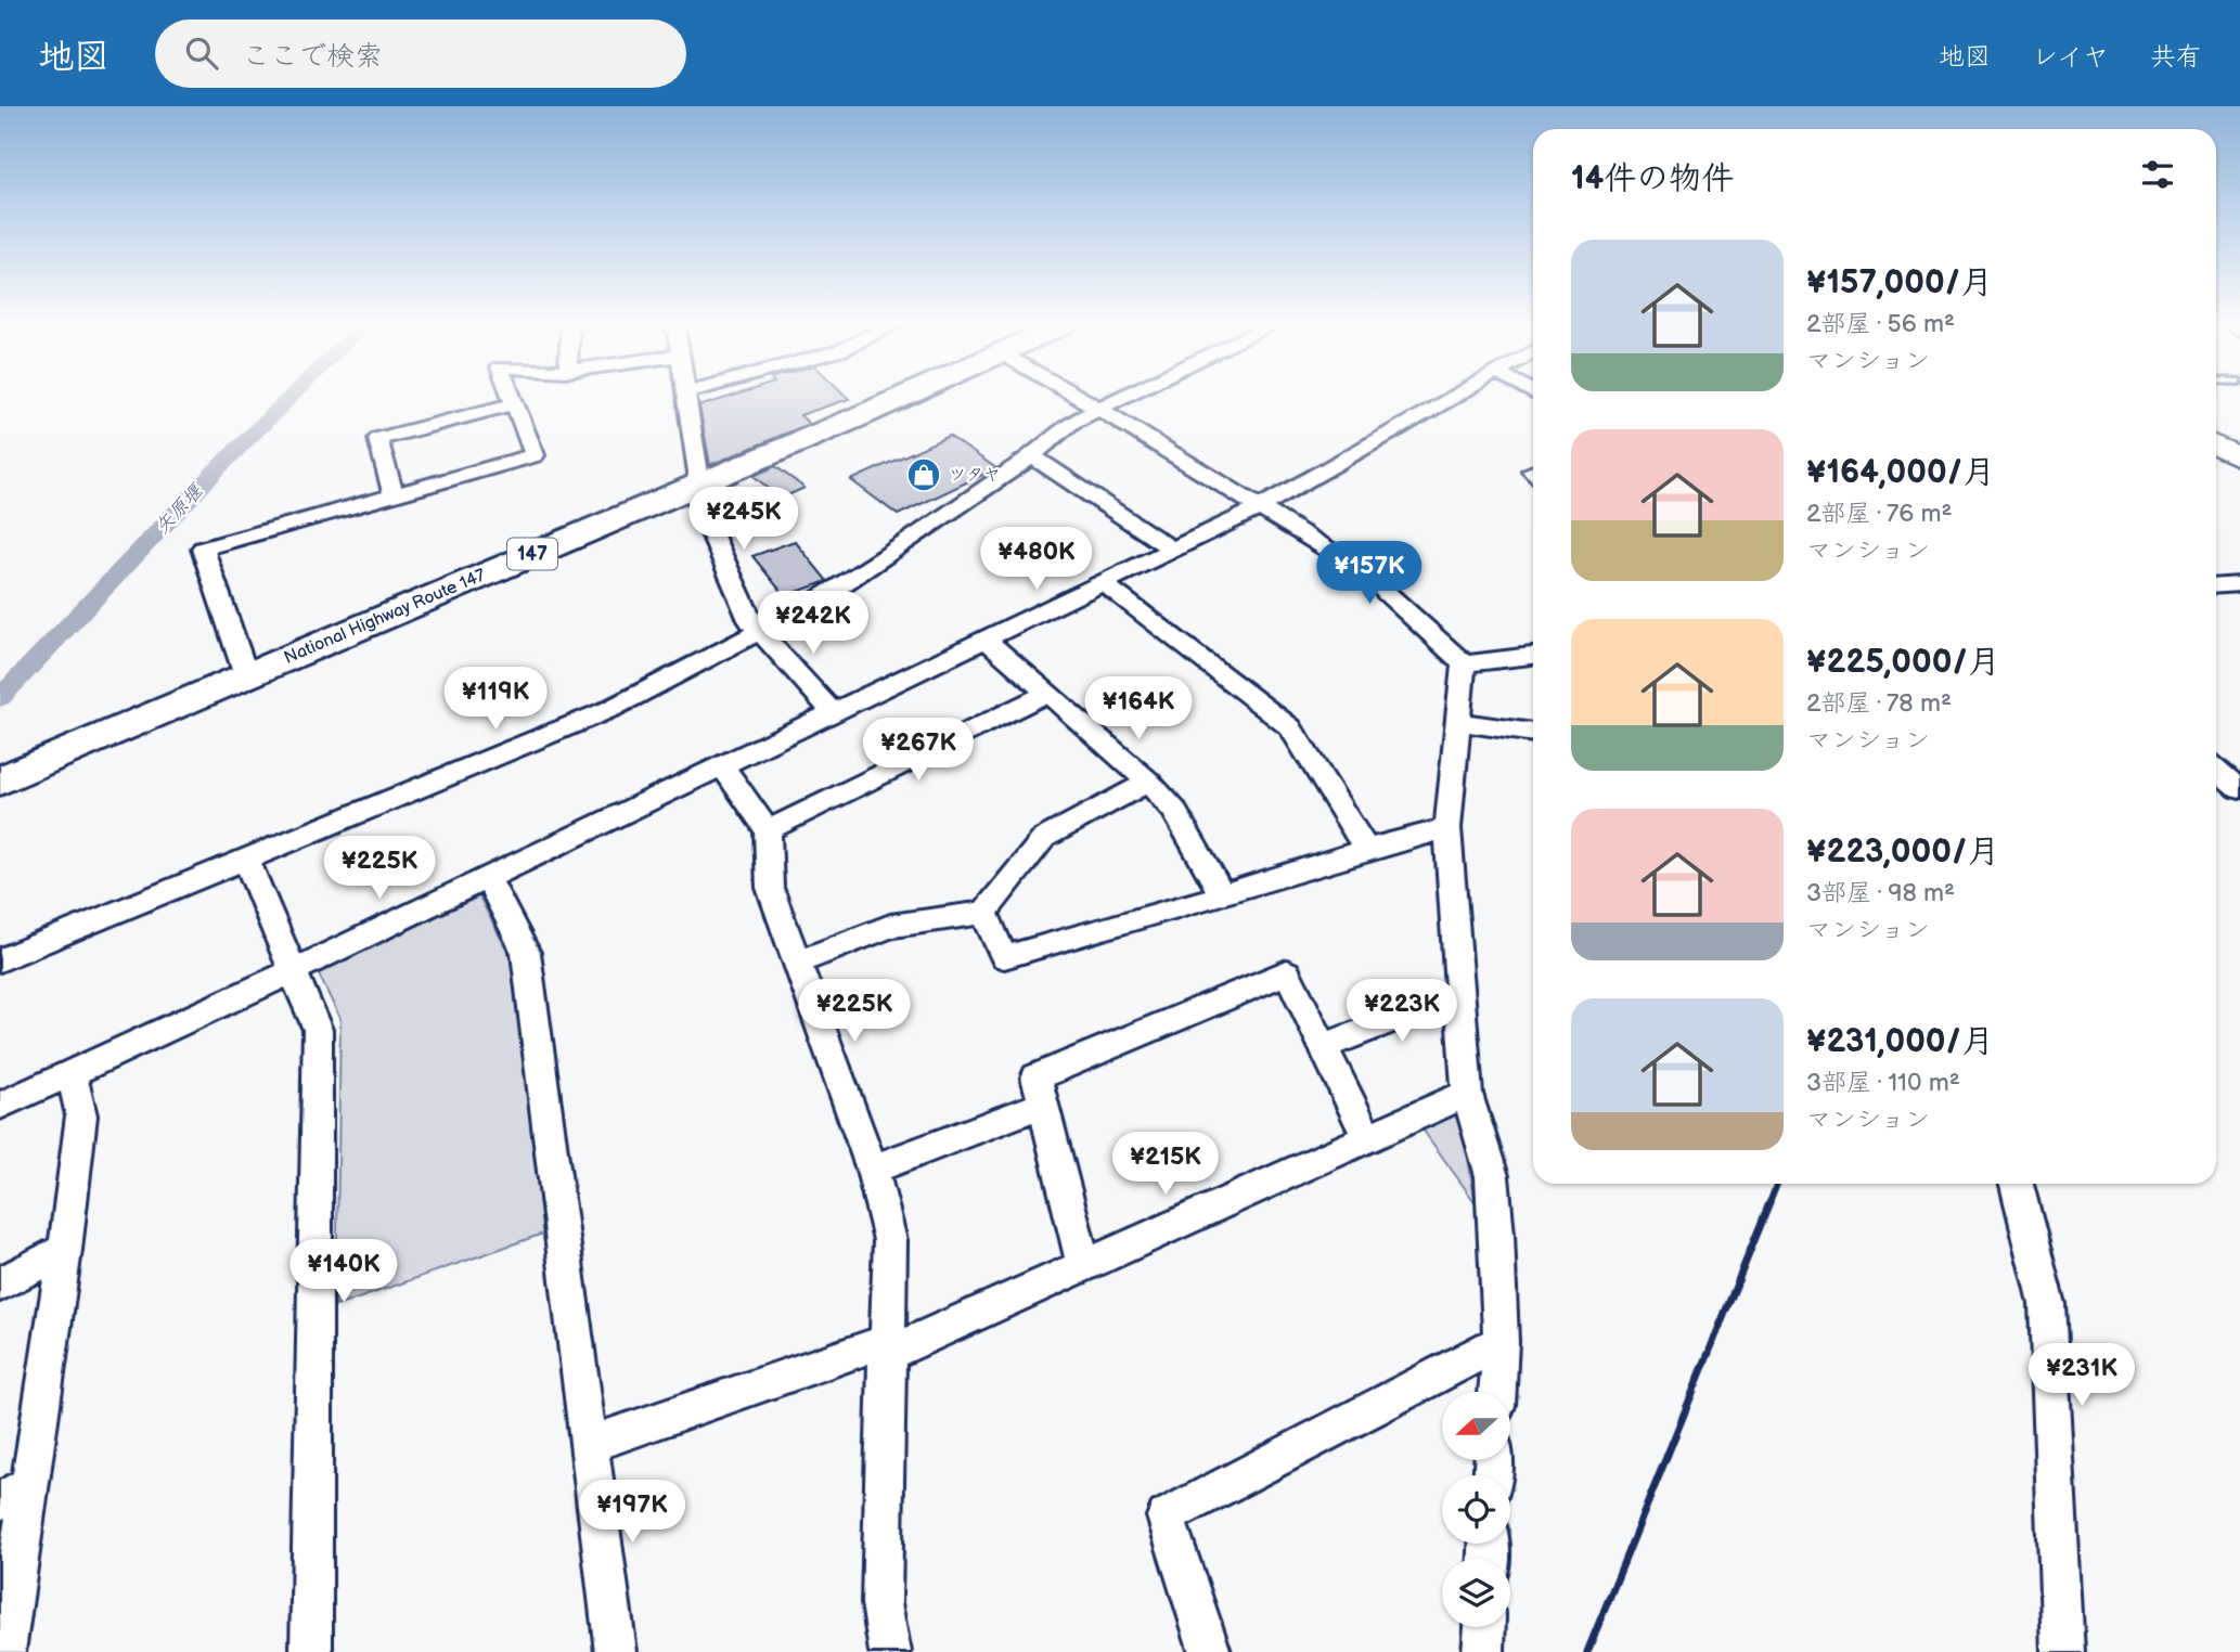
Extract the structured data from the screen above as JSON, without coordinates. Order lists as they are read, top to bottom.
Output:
{
  "streets": {
    "highway": ["147", "National Highway Route 147"]
  },
  "water": ["矢原堰"],
  "places": {
    "shop": ["ツタヤ"]
  },
  "north": "left",
  "page": {
    "header": "地図",
    "search": "ここで検索",
    "nav": ["地図", "レイヤ", "共有"],
    "heading": "14件の物件",
    "list": [
      {
        "name": "¥157,000/月",
        "note": "2部屋 · 56 m² · マンション"
      },
      {
        "name": "¥164,000/月",
        "note": "2部屋 · 76 m² · マンション"
      },
      {
        "name": "¥225,000/月",
        "note": "2部屋 · 78 m² · マンション"
      },
      {
        "name": "¥223,000/月",
        "note": "3部屋 · 98 m² · マンション"
      },
      {
        "name": "¥231,000/月",
        "note": "3部屋 · 110 m² · マンション"
      }
    ],
    "price": [
      "¥245K",
      "¥480K",
      "¥157K",
      "¥242K",
      "¥119K",
      "¥164K",
      "¥267K",
      "¥225K",
      "¥225K",
      "¥223K",
      "¥215K",
      "¥140K",
      "¥231K",
      "¥197K"
    ]
  }
}
